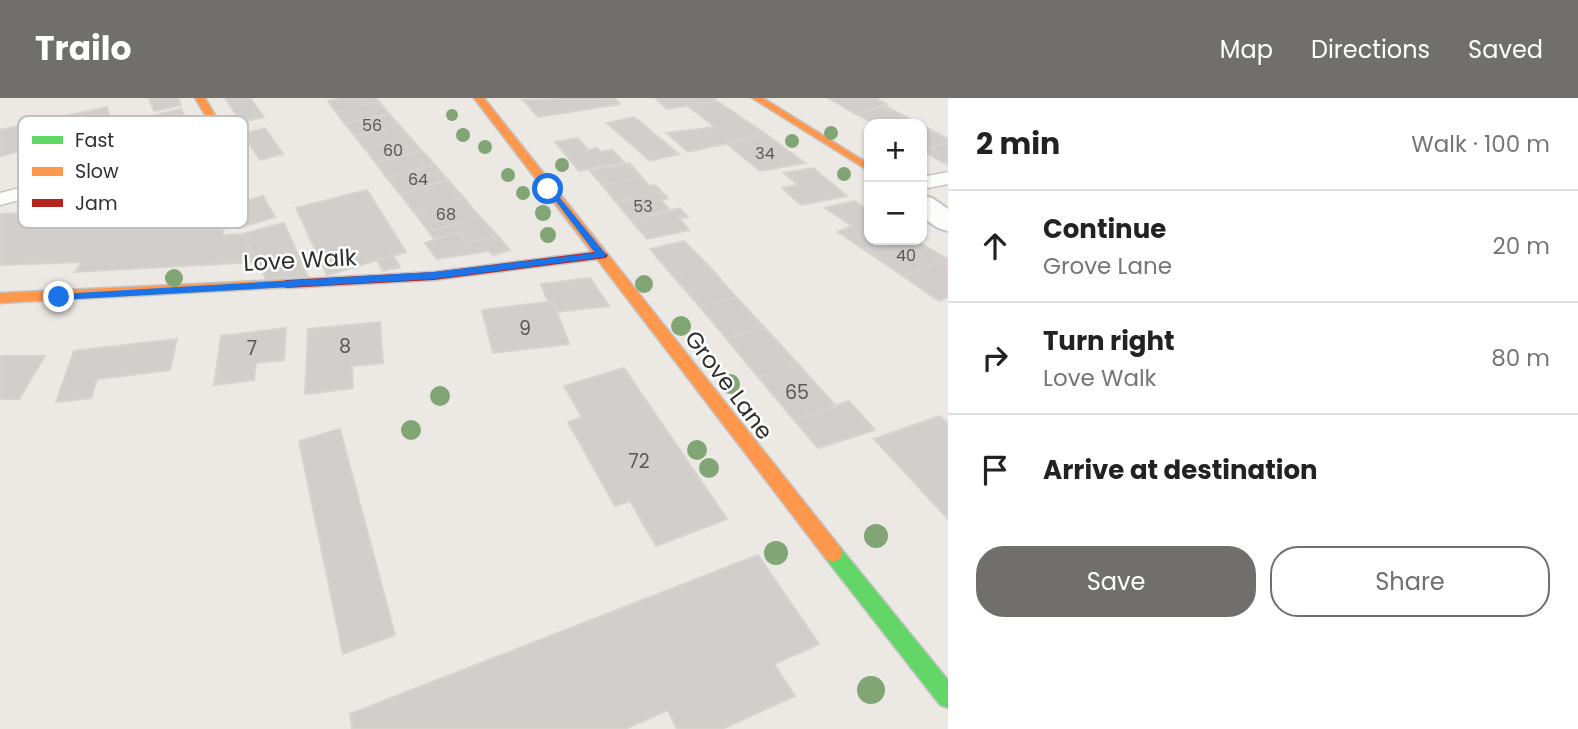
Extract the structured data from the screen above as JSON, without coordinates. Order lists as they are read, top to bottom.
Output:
{
  "streets": {
    "street": ["Love Walk", "Grove Lane"]
  },
  "crossings": [
    ["Love Walk", "Grove Lane"]
  ],
  "house_numbers": [
    "56",
    "60",
    "34",
    "64",
    "53",
    "68",
    "40",
    "9",
    "8",
    "7",
    "65",
    "72"
  ],
  "legend": ["Fast", "Slow", "Jam"],
  "page": {
    "header": "Trailo",
    "nav": ["Map", "Directions", "Saved"],
    "heading": ["2 min", "Walk · 100 m"],
    "map_buttons": ["+", "−"],
    "list": [
      ["Continue", "Grove Lane", "20 m"],
      ["Turn right", "Love Walk", "80 m"],
      "Arrive at destination"
    ],
    "buttons": ["Save", "Share"]
  }
}
